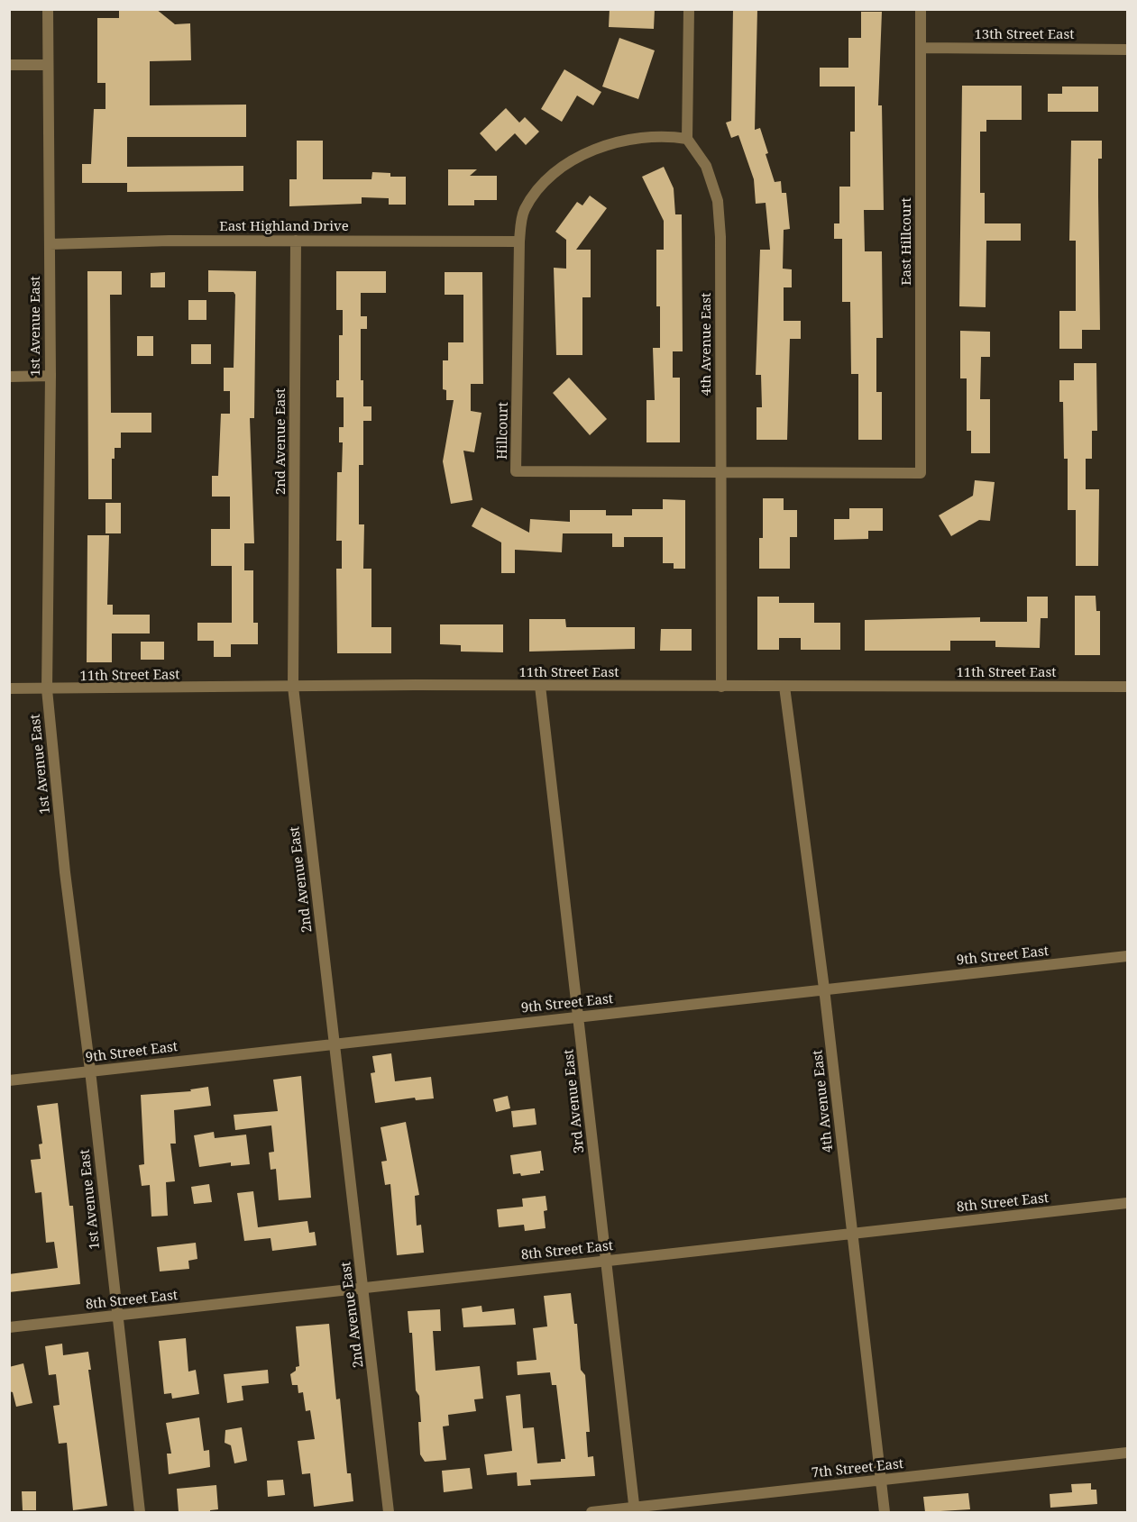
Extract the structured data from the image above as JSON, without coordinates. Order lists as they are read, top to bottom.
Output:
{
  "streets": {
    "street": [
      "13th Street East",
      "East Highland Drive",
      "East Hillcourt",
      "1st Avenue East",
      "4th Avenue East",
      "Hillcourt",
      "2nd Avenue East",
      "11th Street East",
      "9th Street East",
      "3rd Avenue East",
      "8th Street East",
      "7th Street East"
    ]
  },
  "crossings": [
    ["13th Street East", "East Hillcourt"],
    ["East Highland Drive", "1st Avenue East"],
    ["East Highland Drive", "Hillcourt"],
    ["East Highland Drive", "2nd Avenue East"],
    ["East Hillcourt", "Hillcourt"],
    ["1st Avenue East", "11th Street East"],
    ["1st Avenue East", "9th Street East"],
    ["1st Avenue East", "8th Street East"],
    ["4th Avenue East", "Hillcourt"],
    ["4th Avenue East", "11th Street East"],
    ["4th Avenue East", "9th Street East"],
    ["4th Avenue East", "8th Street East"],
    ["4th Avenue East", "7th Street East"],
    ["2nd Avenue East", "11th Street East"],
    ["2nd Avenue East", "9th Street East"],
    ["2nd Avenue East", "8th Street East"],
    ["11th Street East", "3rd Avenue East"],
    ["9th Street East", "3rd Avenue East"],
    ["3rd Avenue East", "8th Street East"],
    ["3rd Avenue East", "7th Street East"]
  ]
}
